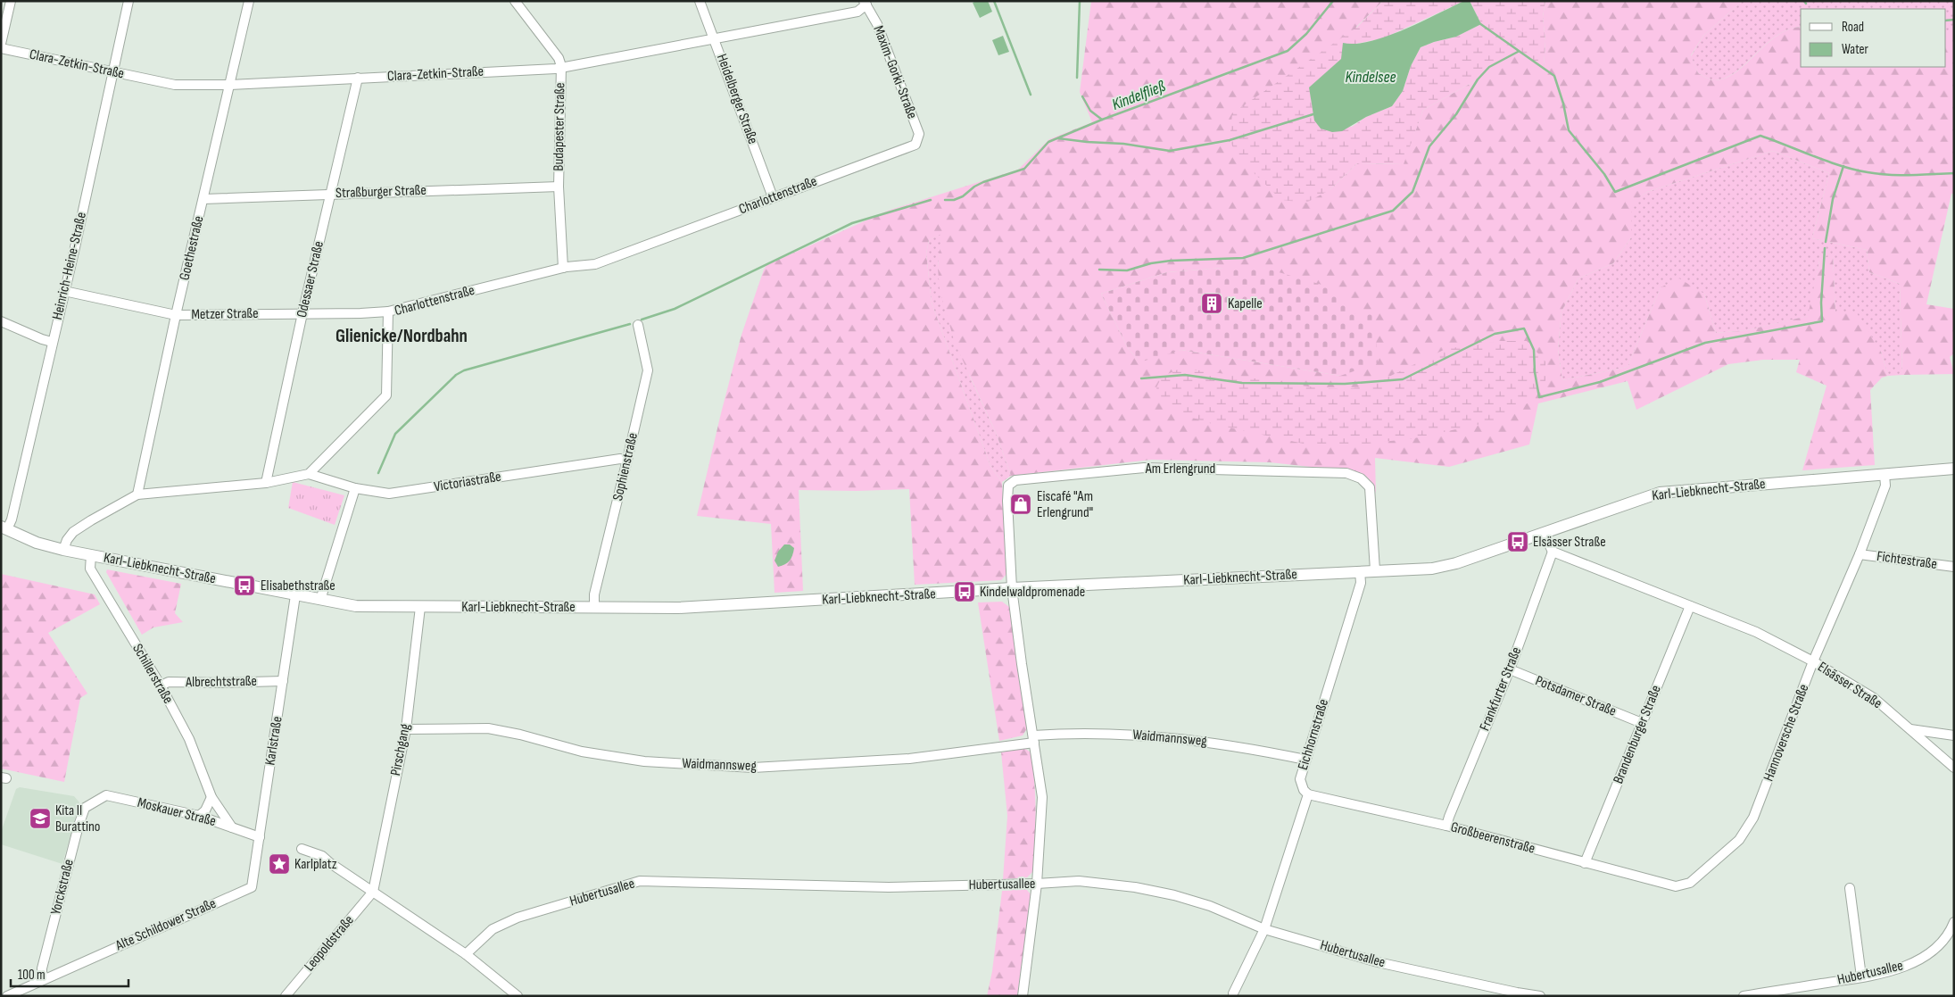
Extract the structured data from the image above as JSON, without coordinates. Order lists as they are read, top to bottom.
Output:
{
  "streets": {
    "street": [
      "Clara-Zetkin-Straße",
      "Maxim-Gorki-Straße",
      "Heidelberger Straße",
      "Budapester Straße",
      "Straßburger Straße",
      "Charlottenstraße",
      "Goethestraße",
      "Heinrich-Heine-Straße",
      "Odessaer Straße",
      "Metzer Straße",
      "Sophienstraße",
      "Am Erlengrund",
      "Victoriastraße",
      "Karl-Liebknecht-Straße",
      "Fichtestraße",
      "Schillerstraße",
      "Albrechtstraße",
      "Elsässer Straße",
      "Frankfurter Straße",
      "Potsdamer Straße",
      "Hannoversche Straße",
      "Eichhornstraße",
      "Brandenburger Straße",
      "Waidmannsweg",
      "Karlstraße",
      "Pirschgang",
      "Moskauer Straße",
      "Großbeerenstraße",
      "Hubertusallee",
      "Yorckstraße",
      "Alte Schildower Straße",
      "Leopoldstraße"
    ]
  },
  "crossings": [
    ["Clara-Zetkin-Straße", "Maxim-Gorki-Straße"],
    ["Clara-Zetkin-Straße", "Heidelberger Straße"],
    ["Clara-Zetkin-Straße", "Budapester Straße"],
    ["Clara-Zetkin-Straße", "Goethestraße"],
    ["Clara-Zetkin-Straße", "Heinrich-Heine-Straße"],
    ["Clara-Zetkin-Straße", "Odessaer Straße"],
    ["Maxim-Gorki-Straße", "Charlottenstraße"],
    ["Heidelberger Straße", "Charlottenstraße"],
    ["Budapester Straße", "Straßburger Straße"],
    ["Budapester Straße", "Charlottenstraße"],
    ["Straßburger Straße", "Goethestraße"],
    ["Straßburger Straße", "Odessaer Straße"],
    ["Charlottenstraße", "Metzer Straße"],
    ["Charlottenstraße", "Victoriastraße"],
    ["Goethestraße", "Metzer Straße"],
    ["Heinrich-Heine-Straße", "Metzer Straße"],
    ["Heinrich-Heine-Straße", "Karl-Liebknecht-Straße"],
    ["Odessaer Straße", "Metzer Straße"],
    ["Sophienstraße", "Victoriastraße"],
    ["Sophienstraße", "Karl-Liebknecht-Straße"],
    ["Am Erlengrund", "Karl-Liebknecht-Straße"],
    ["Karl-Liebknecht-Straße", "Schillerstraße"],
    ["Karl-Liebknecht-Straße", "Hannoversche Straße"],
    ["Karl-Liebknecht-Straße", "Eichhornstraße"],
    ["Karl-Liebknecht-Straße", "Karlstraße"],
    ["Karl-Liebknecht-Straße", "Pirschgang"],
    ["Fichtestraße", "Hannoversche Straße"],
    ["Schillerstraße", "Albrechtstraße"],
    ["Schillerstraße", "Moskauer Straße"],
    ["Albrechtstraße", "Karlstraße"],
    ["Elsässer Straße", "Frankfurter Straße"],
    ["Elsässer Straße", "Hannoversche Straße"],
    ["Elsässer Straße", "Brandenburger Straße"],
    ["Frankfurter Straße", "Potsdamer Straße"],
    ["Frankfurter Straße", "Großbeerenstraße"],
    ["Potsdamer Straße", "Brandenburger Straße"],
    ["Hannoversche Straße", "Großbeerenstraße"],
    ["Eichhornstraße", "Waidmannsweg"],
    ["Eichhornstraße", "Großbeerenstraße"],
    ["Brandenburger Straße", "Großbeerenstraße"],
    ["Waidmannsweg", "Pirschgang"],
    ["Karlstraße", "Moskauer Straße"],
    ["Karlstraße", "Alte Schildower Straße"],
    ["Pirschgang", "Leopoldstraße"],
    ["Moskauer Straße", "Yorckstraße"],
    ["Yorckstraße", "Alte Schildower Straße"]
  ],
  "districts": ["Glienicke/Nordbahn"],
  "water": ["Kindelsee", "Kindelfließ"],
  "places": {
    "building": ["Kapelle"],
    "shop": ["Eiscafé \"Am Erlengrund\""],
    "bus stop": ["Elsässer Straße", "Elisabethstraße", "Kindelwaldpromenade"],
    "school or university": ["Kita II Burattino"],
    "place": ["Karlplatz"]
  },
  "legend": ["Road", "Water"],
  "scale_bar": "100 m"
}
